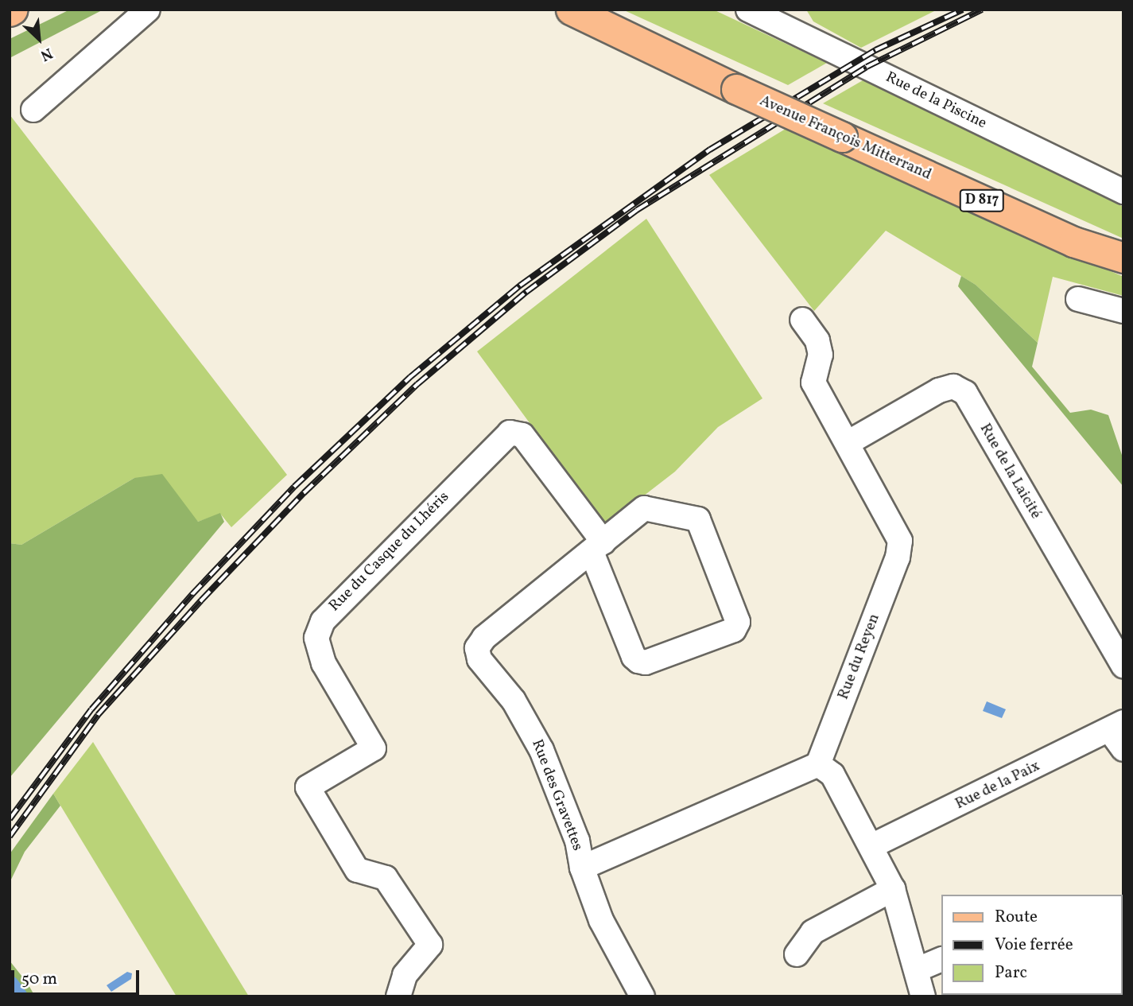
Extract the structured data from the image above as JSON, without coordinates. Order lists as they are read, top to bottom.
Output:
{
  "streets": {
    "main road": ["Avenue François Mitterrand", "D 817"],
    "street": [
      "Rue de la Piscine",
      "Rue de la Laicité",
      "Rue du Casque du Lhéris",
      "Rue du Reyen",
      "Rue de la Paix",
      "Rue des Gravettes"
    ]
  },
  "crossings": [
    ["Rue de la Laicité", "Rue du Reyen"],
    ["Rue du Casque du Lhéris", "Rue des Gravettes"]
  ],
  "legend": ["Route", "Voie ferrée", "Parc"],
  "scale_bar": "50 m",
  "north": "bottom right"
}
